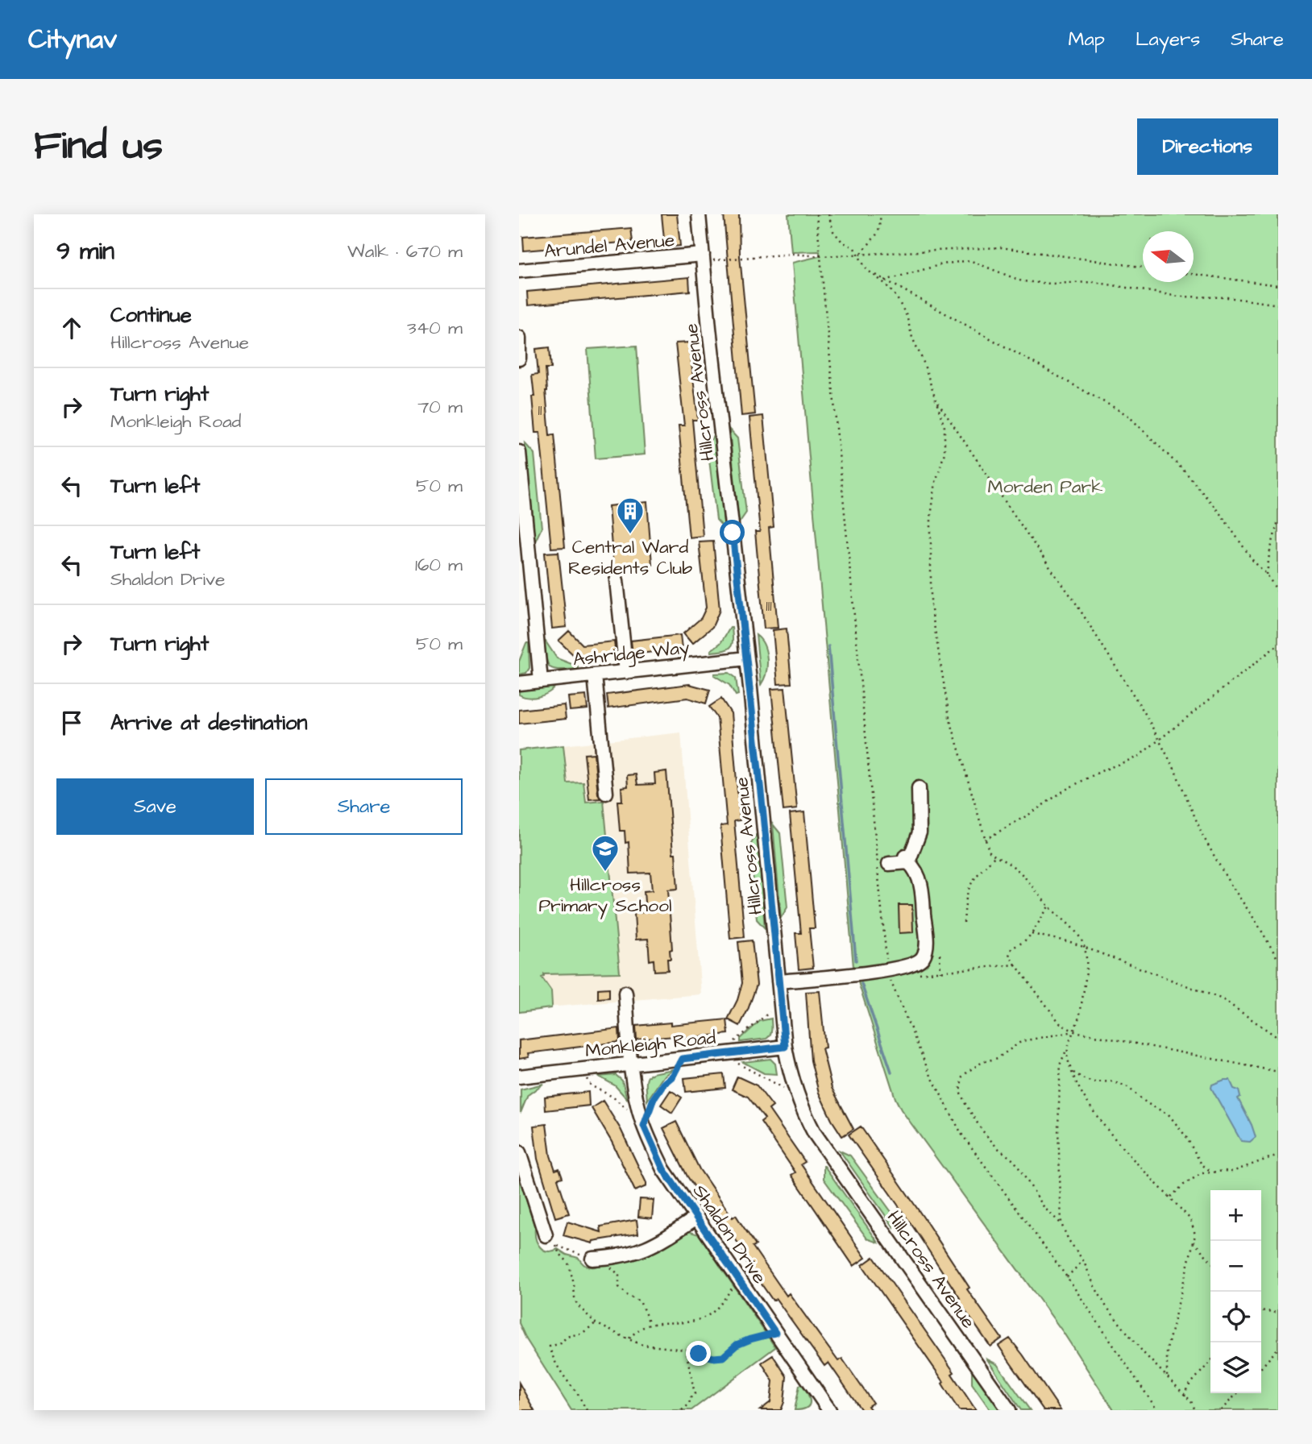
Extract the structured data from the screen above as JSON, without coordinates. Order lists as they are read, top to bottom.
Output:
{
  "streets": {
    "street": [
      "Arundel Avenue",
      "Hillcross Avenue",
      "Ashridge Way",
      "Monkleigh Road",
      "Shaldon Drive"
    ]
  },
  "crossings": [
    ["Arundel Avenue", "Hillcross Avenue"],
    ["Hillcross Avenue", "Ashridge Way"],
    ["Hillcross Avenue", "Monkleigh Road"],
    ["Monkleigh Road", "Shaldon Drive"]
  ],
  "parks": ["Morden Park"],
  "places": {
    "building": ["Central Ward Residents Club"],
    "school or university": ["Hillcross Primary School"]
  },
  "house_numbers": ["11", "111"],
  "north": "left",
  "page": {
    "header": "Citynav",
    "nav": ["Map", "Layers", "Share"],
    "buttons": [
      "Directions",
      ["Save", "Share"]
    ],
    "title": "Find us",
    "heading": ["9 min", "Walk · 670 m"],
    "list": [
      ["Continue", "Hillcross Avenue", "340 m"],
      ["Turn right", "Monkleigh Road", "70 m"],
      ["Turn left", "50 m"],
      ["Turn left", "Shaldon Drive", "160 m"],
      ["Turn right", "50 m"],
      "Arrive at destination"
    ],
    "map_buttons": ["+", "−"]
  }
}
